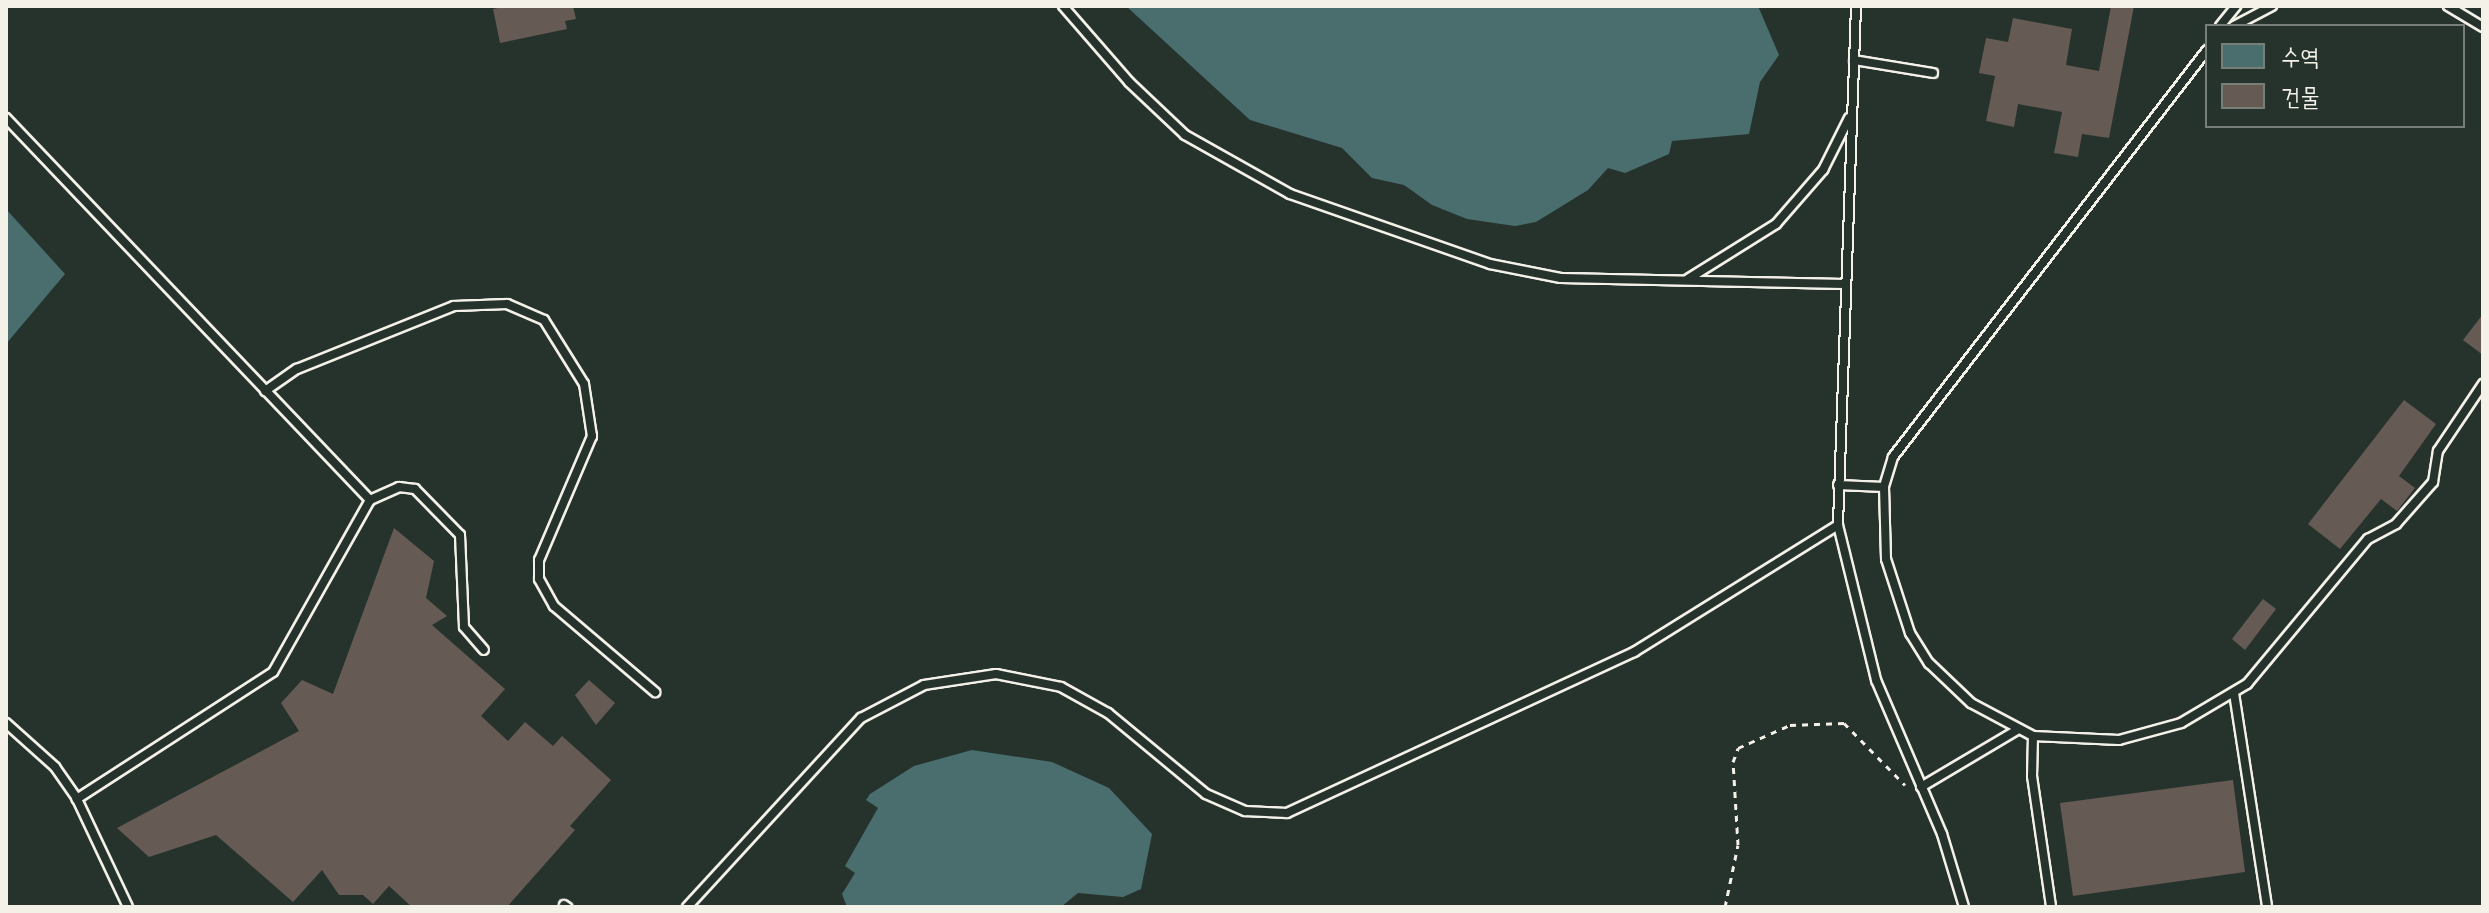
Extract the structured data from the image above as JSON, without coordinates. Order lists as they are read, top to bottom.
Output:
{
  "legend": ["수역", "건물"]
}
